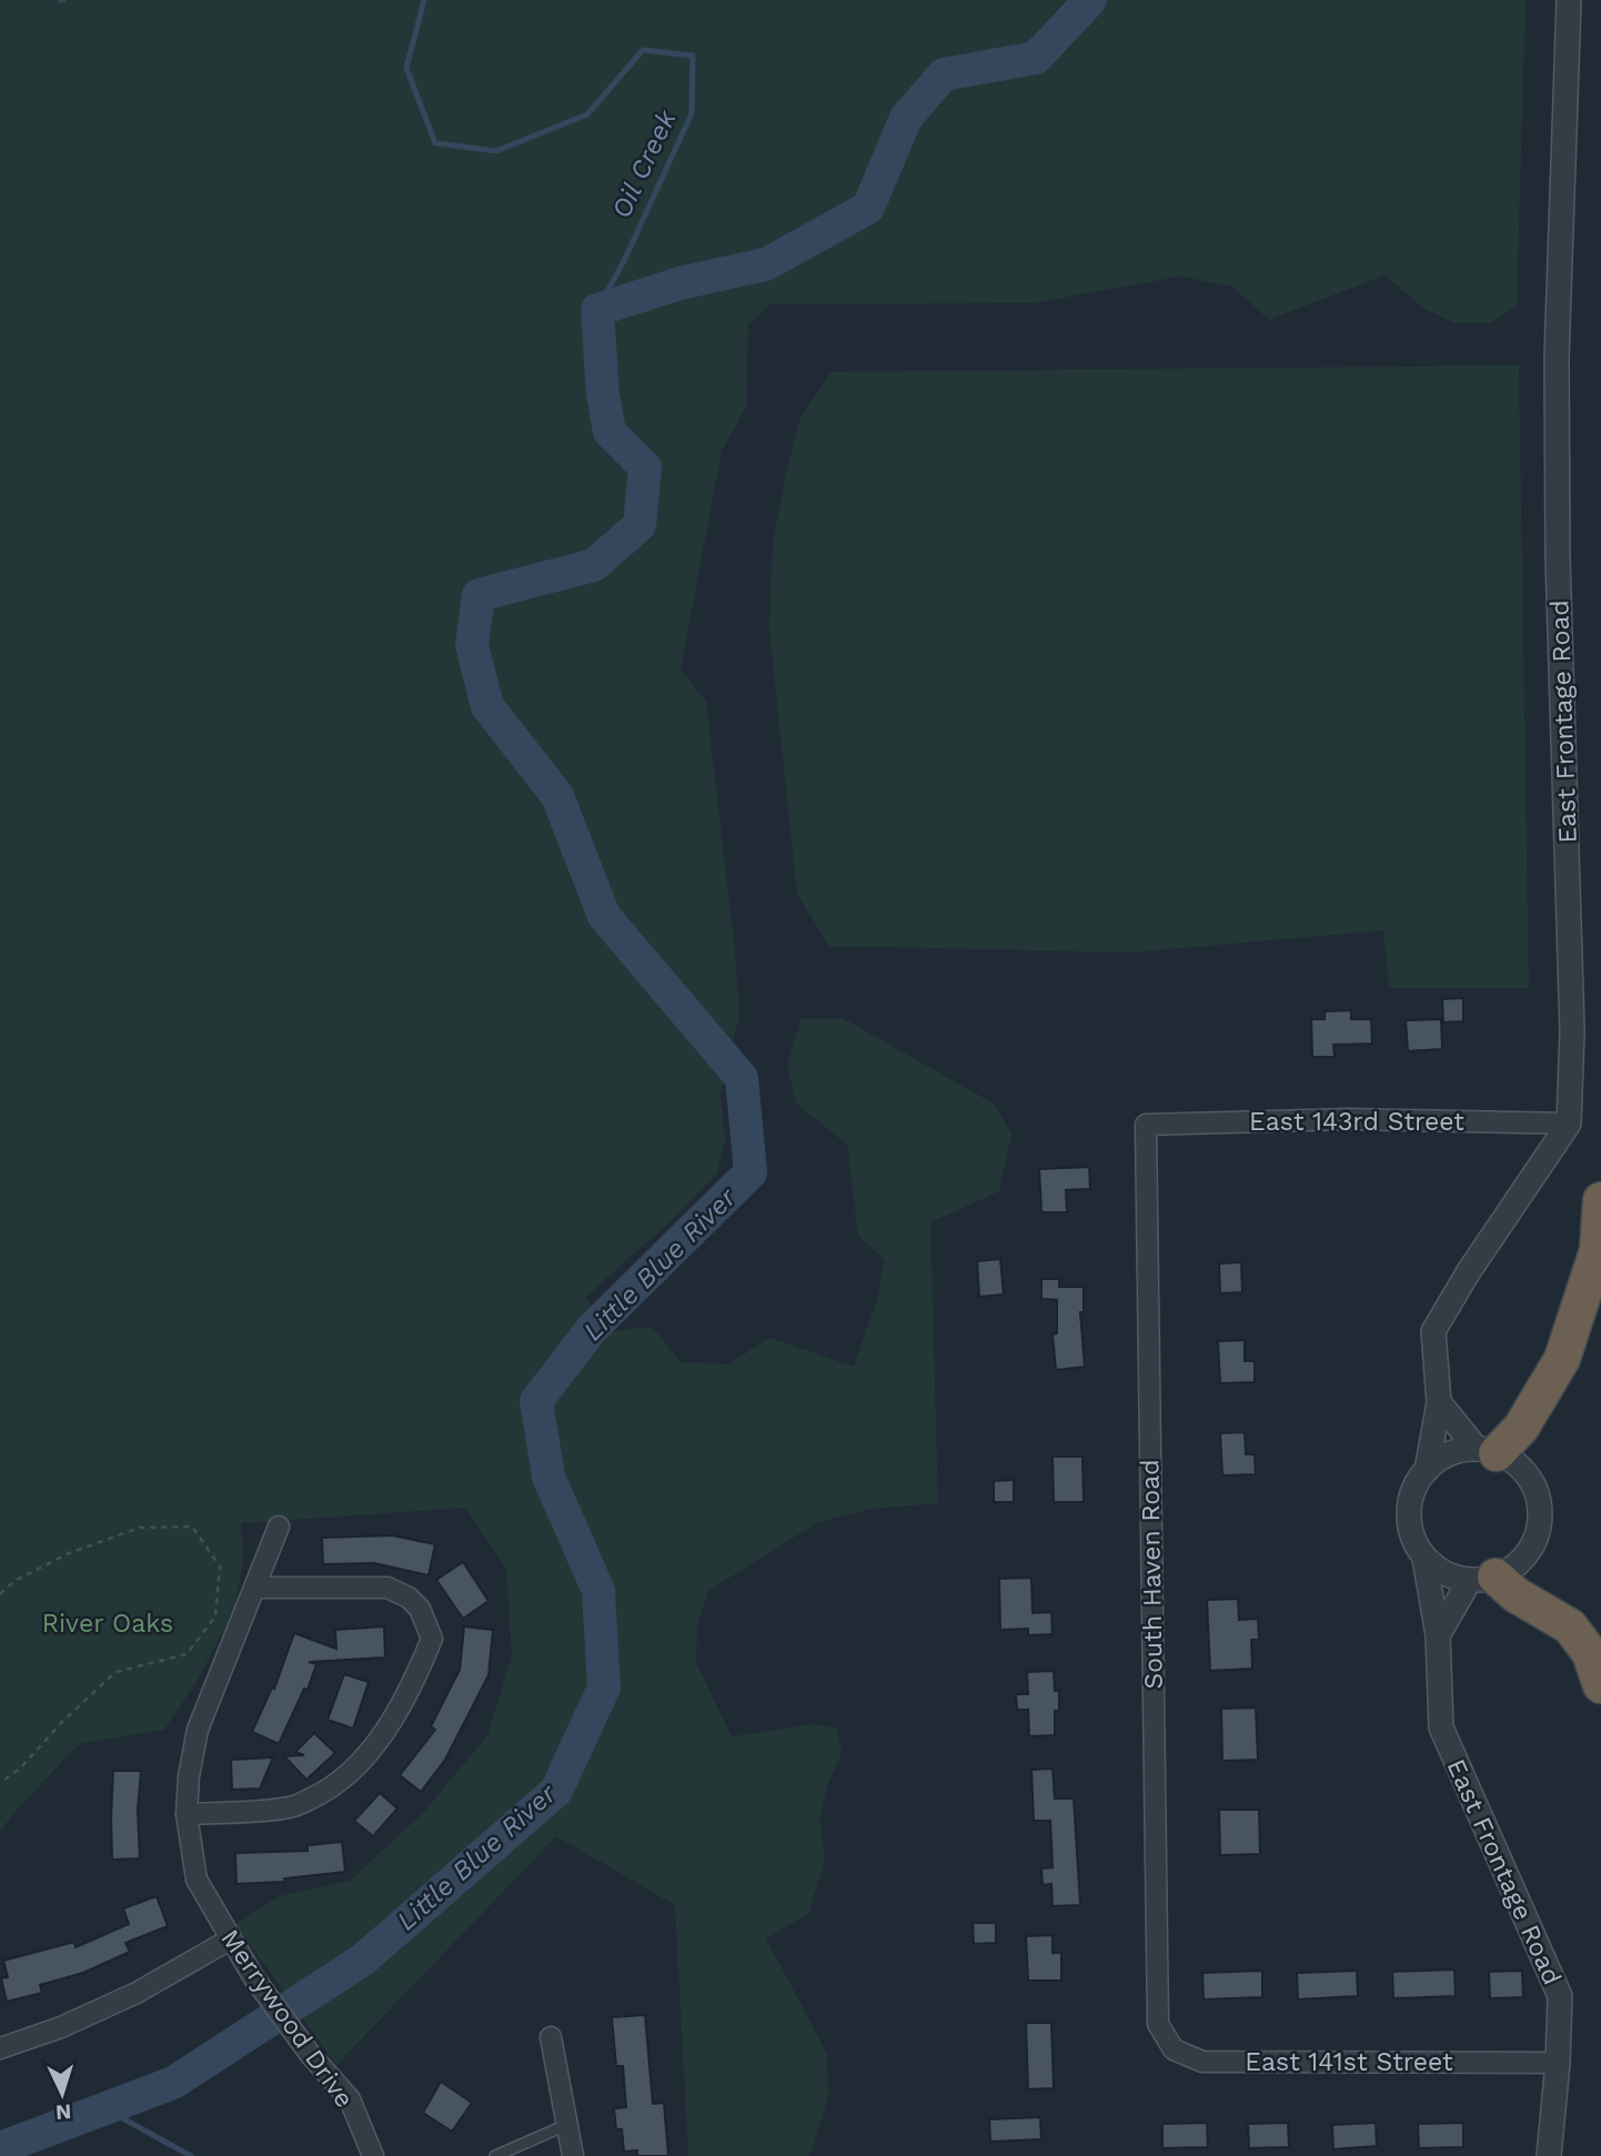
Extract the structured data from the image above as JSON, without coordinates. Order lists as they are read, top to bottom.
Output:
{
  "streets": {
    "street": [
      "East Frontage Road",
      "East 143rd Street",
      "South Haven Road",
      "Merrywood Drive",
      "East 141st Street"
    ]
  },
  "crossings": [
    ["East Frontage Road", "East 143rd Street"],
    ["East Frontage Road", "East 141st Street"],
    ["East 143rd Street", "South Haven Road"],
    ["South Haven Road", "East 141st Street"]
  ],
  "water": ["Oil Creek", "Little Blue River"],
  "parks": ["River Oaks"],
  "north": "bottom"
}
